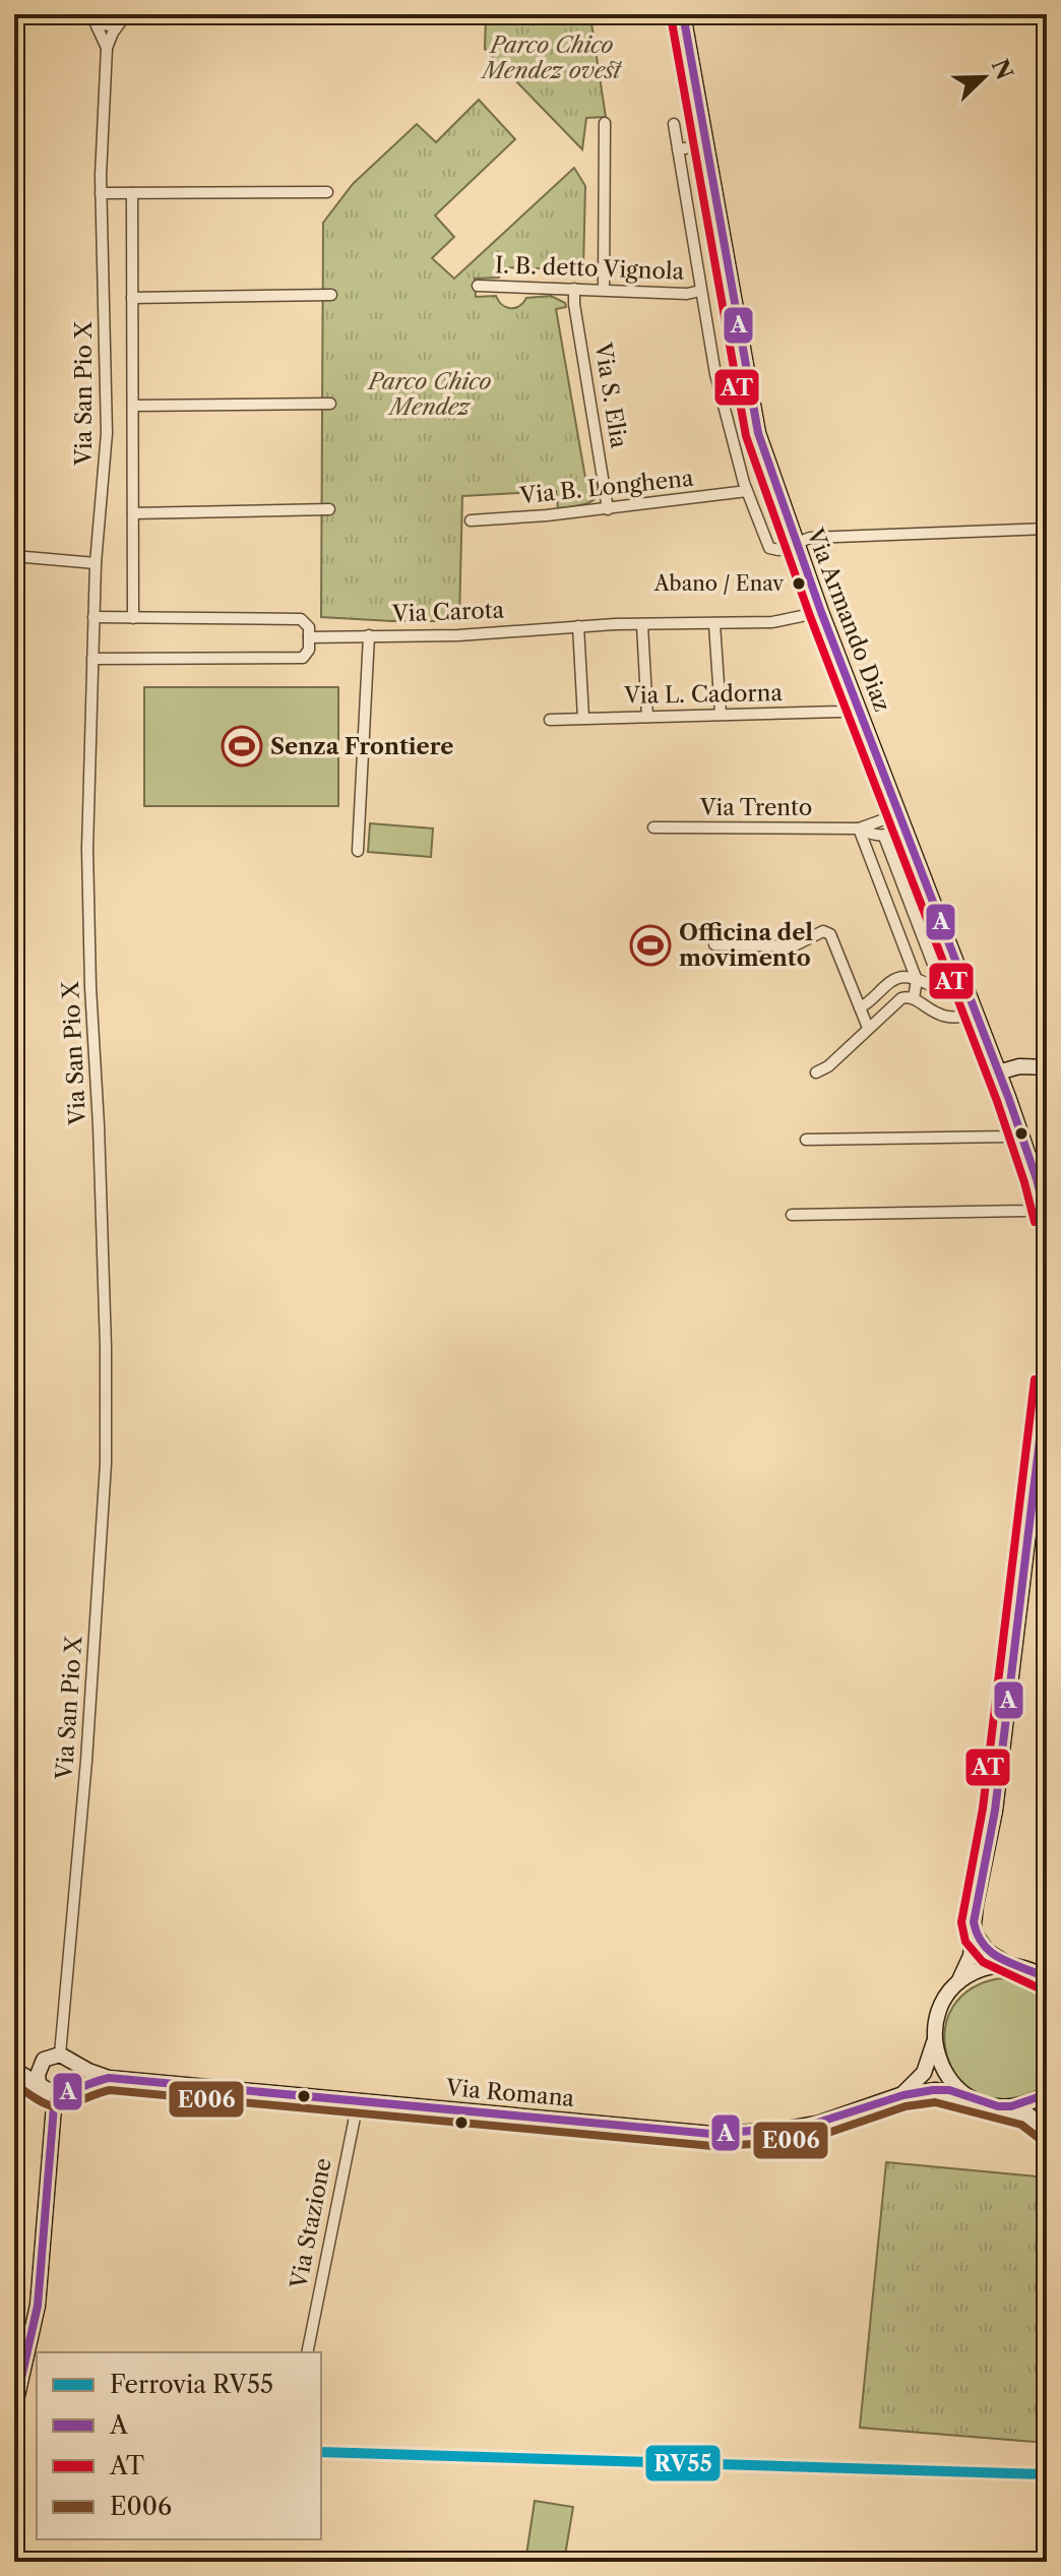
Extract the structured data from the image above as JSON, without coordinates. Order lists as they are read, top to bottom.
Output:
{
  "streets": {
    "street": [
      "I. B. detto Vignola",
      "Via San Pio X",
      "Via S. Elia",
      "Via B. Longhena",
      "Via Carota",
      "Via Armando Diaz",
      "Via L. Cadorna",
      "Via Trento",
      "Via Romana",
      "Via Stazione"
    ]
  },
  "crossings": [
    ["I. B. detto Vignola", "Via S. Elia"],
    ["Via San Pio X", "Via Romana"],
    ["Via S. Elia", "Via B. Longhena"],
    ["Via Carota", "Via Armando Diaz"],
    ["Via Armando Diaz", "Via L. Cadorna"],
    ["Via Romana", "Via Stazione"]
  ],
  "parks": ["Parco Chico Mendez ovest", "Parco Chico Mendez"],
  "places": {
    "other": ["Abano / Enav"],
    "sports": ["Senza Frontiere", "Officina del movimento"]
  },
  "lines": [
    "transit line A",
    "transit line AT",
    "transit line E006",
    "rail line RV55"
  ],
  "legend": [
    "Ferrovia RV55",
    "A",
    "AT",
    "E006"
  ],
  "north": "top right"
}
